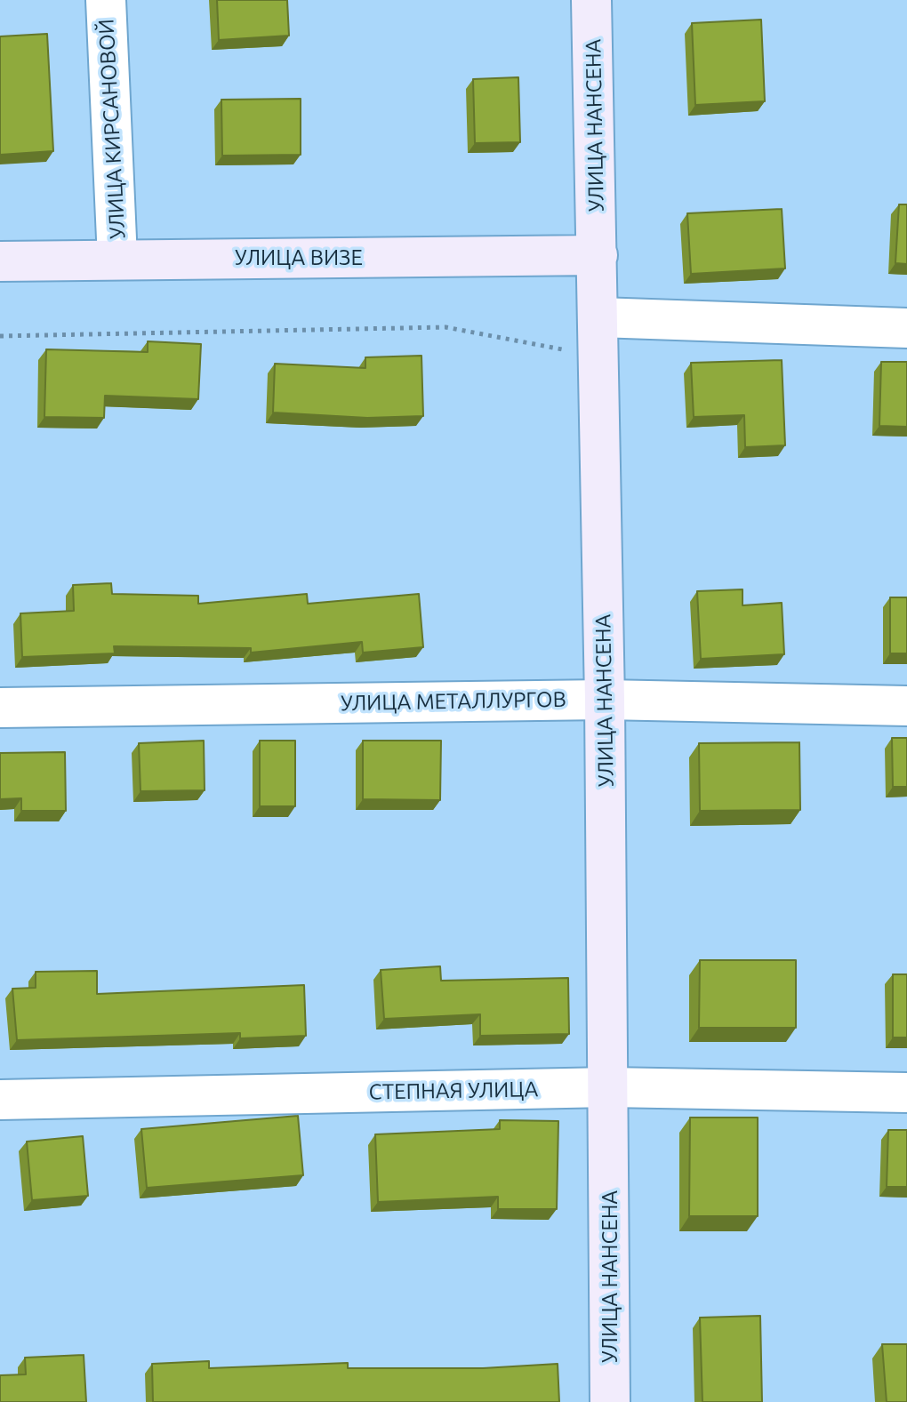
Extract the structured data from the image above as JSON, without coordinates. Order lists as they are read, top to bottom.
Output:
{
  "streets": {
    "main road": ["УЛИЦА НАНСЕНА", "УЛИЦА ВИЗЕ"],
    "street": ["УЛИЦА КИРСАНОВОЙ", "УЛИЦА МЕТАЛЛУРГОВ", "СТЕПНАЯ УЛИЦА"]
  },
  "crossings": [
    ["УЛИЦА НАНСЕНА", "УЛИЦА ВИЗЕ"],
    ["УЛИЦА НАНСЕНА", "УЛИЦА МЕТАЛЛУРГОВ"],
    ["УЛИЦА НАНСЕНА", "СТЕПНАЯ УЛИЦА"],
    ["УЛИЦА КИРСАНОВОЙ", "УЛИЦА ВИЗЕ"]
  ]
}
